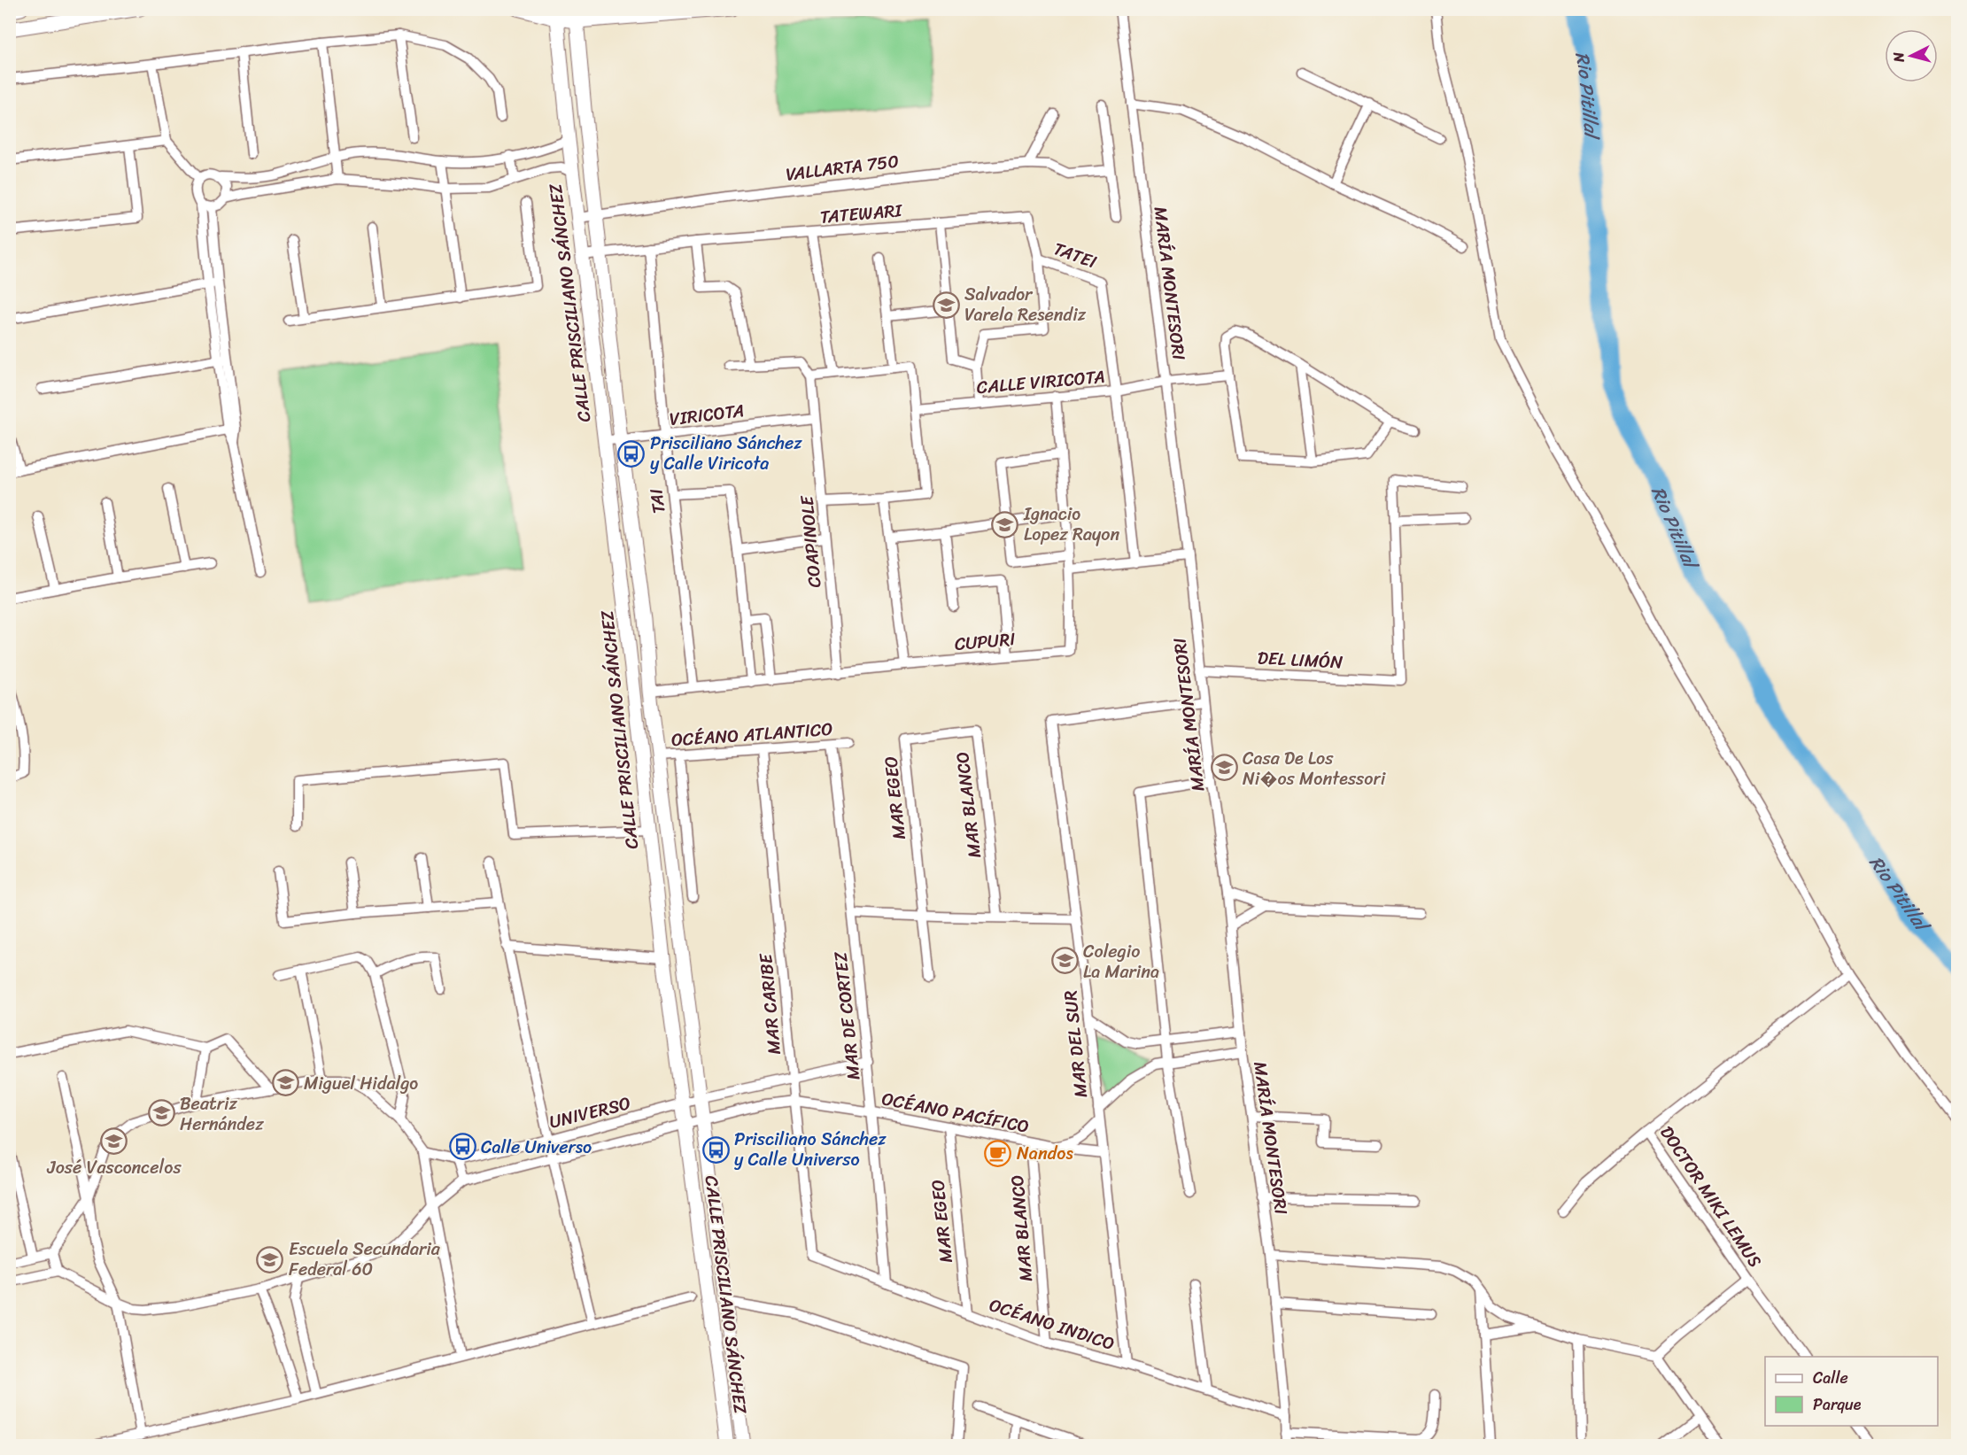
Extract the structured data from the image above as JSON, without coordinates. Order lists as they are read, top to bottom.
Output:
{
  "streets": {
    "main road": ["CALLE PRISCILIANO SÁNCHEZ"],
    "street": [
      "VALLARTA 750",
      "TATEWARI",
      "TATEI",
      "MARÍA MONTESORI",
      "CALLE VIRICOTA",
      "VIRICOTA",
      "TAI",
      "COAPINOLE",
      "CUPURI",
      "DEL LIMÓN",
      "OCÉANO ATLANTICO",
      "MAR EGEO",
      "MAR BLANCO",
      "MAR CARIBE",
      "MAR DE CORTEZ",
      "MAR DEL SUR",
      "UNIVERSO",
      "OCÉANO PACÍFICO",
      "DOCTOR MIKI LEMUS",
      "OCÉANO INDICO"
    ]
  },
  "crossings": [
    ["VALLARTA 750", "CALLE PRISCILIANO SÁNCHEZ"],
    ["TATEWARI", "TATEI"],
    ["TATEWARI", "CALLE PRISCILIANO SÁNCHEZ"],
    ["TATEWARI", "TAI"],
    ["TATEI", "CALLE VIRICOTA"],
    ["MARÍA MONTESORI", "CALLE VIRICOTA"],
    ["MARÍA MONTESORI", "DEL LIMÓN"],
    ["MARÍA MONTESORI", "MAR DEL SUR"],
    ["MARÍA MONTESORI", "OCÉANO INDICO"],
    ["CALLE PRISCILIANO SÁNCHEZ", "VIRICOTA"],
    ["CALLE PRISCILIANO SÁNCHEZ", "CUPURI"],
    ["CALLE PRISCILIANO SÁNCHEZ", "OCÉANO ATLANTICO"],
    ["CALLE PRISCILIANO SÁNCHEZ", "UNIVERSO"],
    ["CALLE PRISCILIANO SÁNCHEZ", "OCÉANO PACÍFICO"],
    ["CALLE VIRICOTA", "CUPURI"],
    ["VIRICOTA", "TAI"],
    ["VIRICOTA", "COAPINOLE"],
    ["TAI", "CUPURI"],
    ["COAPINOLE", "CUPURI"],
    ["OCÉANO ATLANTICO", "MAR CARIBE"],
    ["OCÉANO ATLANTICO", "MAR DE CORTEZ"],
    ["MAR EGEO", "MAR BLANCO"],
    ["MAR EGEO", "OCÉANO PACÍFICO"],
    ["MAR EGEO", "OCÉANO INDICO"],
    ["MAR BLANCO", "OCÉANO PACÍFICO"],
    ["MAR BLANCO", "OCÉANO INDICO"],
    ["MAR CARIBE", "OCÉANO PACÍFICO"],
    ["MAR CARIBE", "OCÉANO INDICO"],
    ["MAR DE CORTEZ", "OCÉANO PACÍFICO"],
    ["MAR DE CORTEZ", "OCÉANO INDICO"],
    ["MAR DEL SUR", "OCÉANO PACÍFICO"],
    ["MAR DEL SUR", "OCÉANO INDICO"],
    ["UNIVERSO", "OCÉANO PACÍFICO"]
  ],
  "water": ["Rio Pitillal"],
  "places": {
    "school or university": [
      "Salvador Varela Resendiz",
      "Ignacio Lopez Rayon",
      "Casa De Los Ni�os Montessori",
      "Colegio La Marina",
      "Miguel Hidalgo",
      "Beatriz Hernández",
      "José Vasconcelos",
      "Escuela Secundaria Federal 60"
    ],
    "bus stop": ["Prisciliano Sánchez y Calle Viricota", "Calle Universo", "Prisciliano Sánchez y Calle Universo"],
    "cafe": ["Nandos"]
  },
  "legend": ["Calle", "Parque"],
  "north": "left"
}
